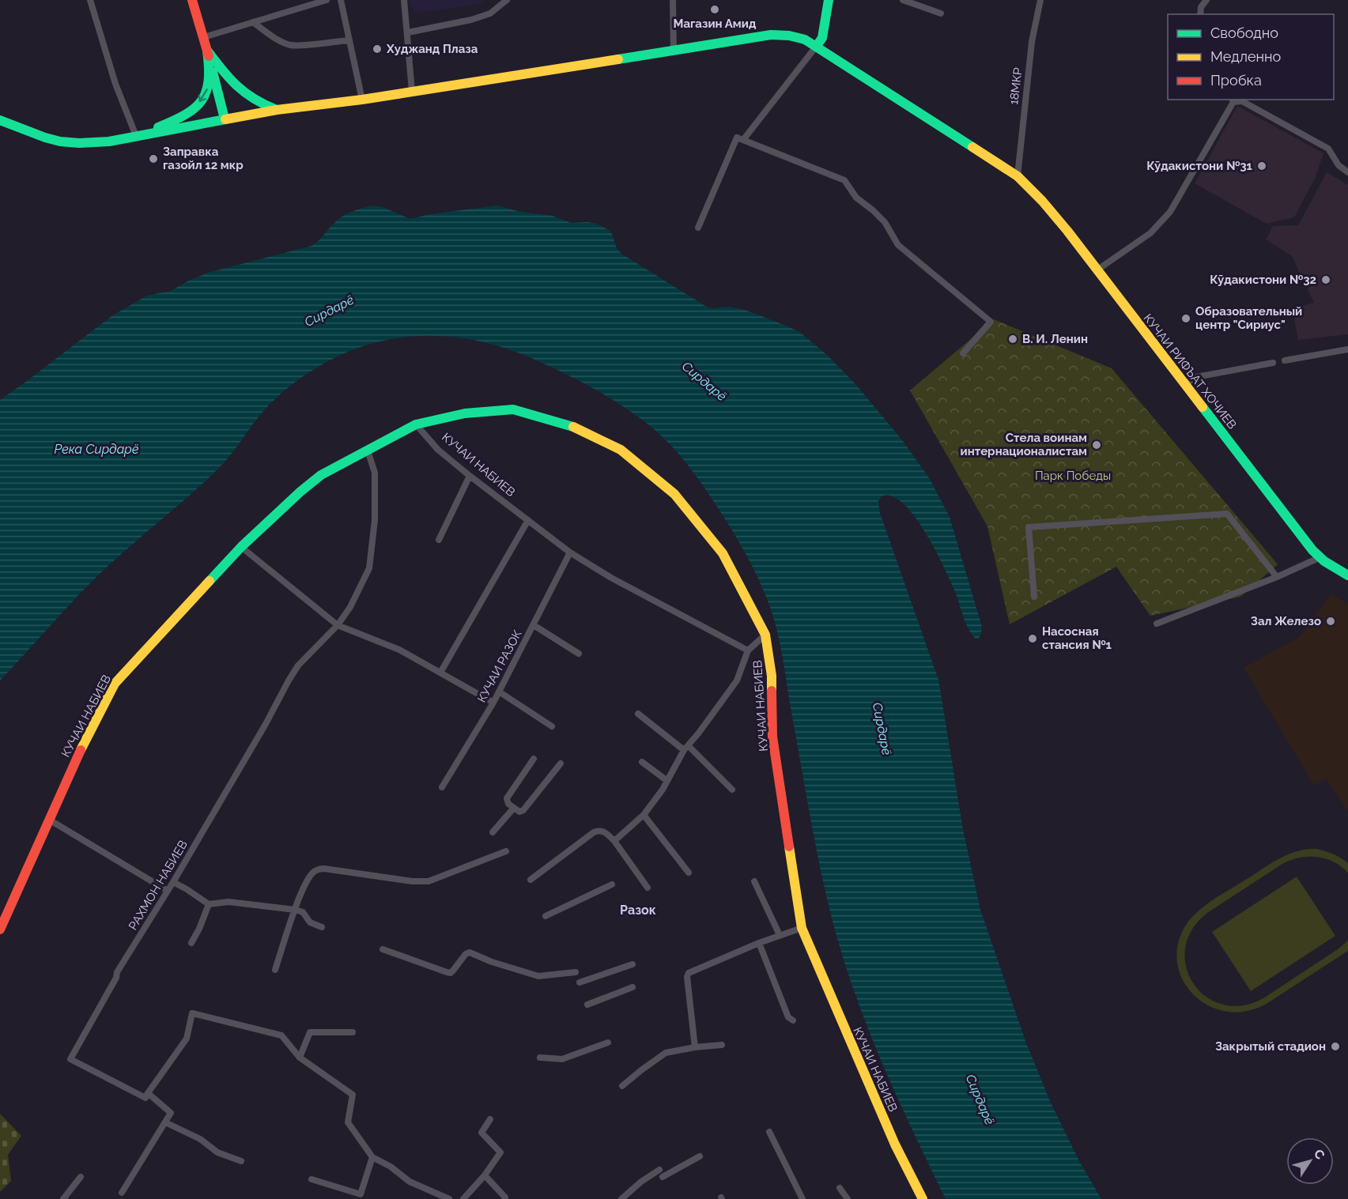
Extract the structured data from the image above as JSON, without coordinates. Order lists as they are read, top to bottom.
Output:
{
  "streets": {
    "main road": ["КУЧАИ РИФЪАТ ХОЧИЕВ", "КУЧАИ НАБИЕВ"],
    "street": ["18МКР", "КУЧАИ РАЗОК", "РАХМОН НАБИЕВ"]
  },
  "crossings": [
    ["18МКР", "КУЧАИ РИФЪАТ ХОЧИЕВ"],
    ["КУЧАИ НАБИЕВ", "КУЧАИ РАЗОК"]
  ],
  "districts": ["Разок"],
  "water": ["Сирдарё", "Река Сирдарё"],
  "parks": ["Парк Победы"],
  "places": [
    "Магазин Амид",
    "Худжанд Плаза",
    "Заправка газойл 12 мкр",
    "Кӯдакистони №31",
    "Кӯдакистони №32",
    "Образовательный центр \"Сириус\"",
    "В. И. Ленин",
    "Стела воинам интернационалистам",
    "Зал Железо",
    "Насосная стансия №1",
    "Закрытый стадион"
  ],
  "legend": ["Свободно", "Медленно", "Пробка"],
  "north": "top right"
}
